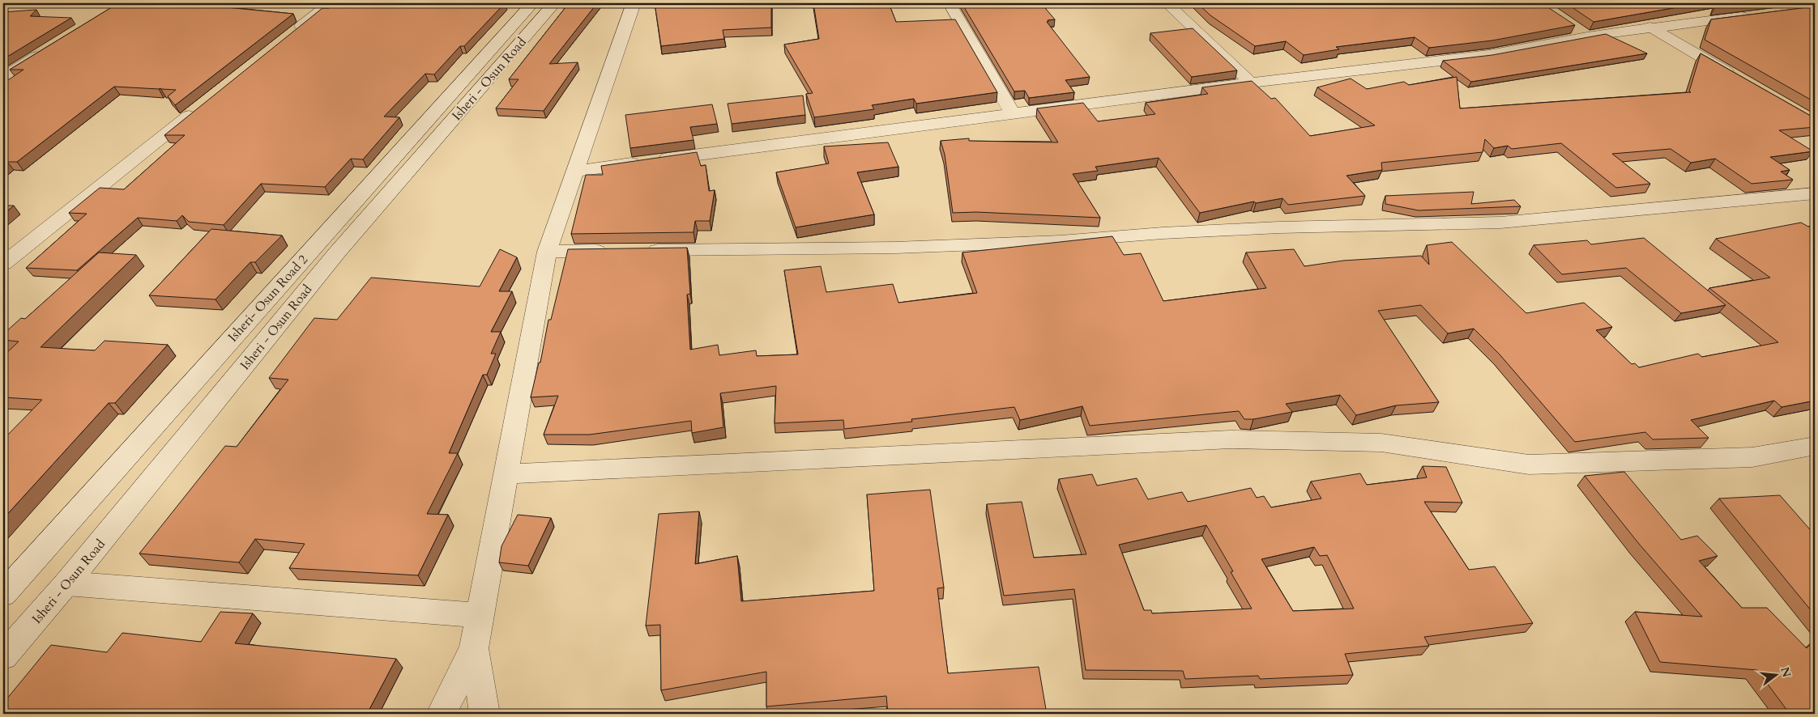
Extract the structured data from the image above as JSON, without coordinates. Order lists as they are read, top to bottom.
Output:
{
  "streets": {
    "street": ["Isheri - Osun Road", "Isheri- Osun Road 2"]
  },
  "north": "right"
}
